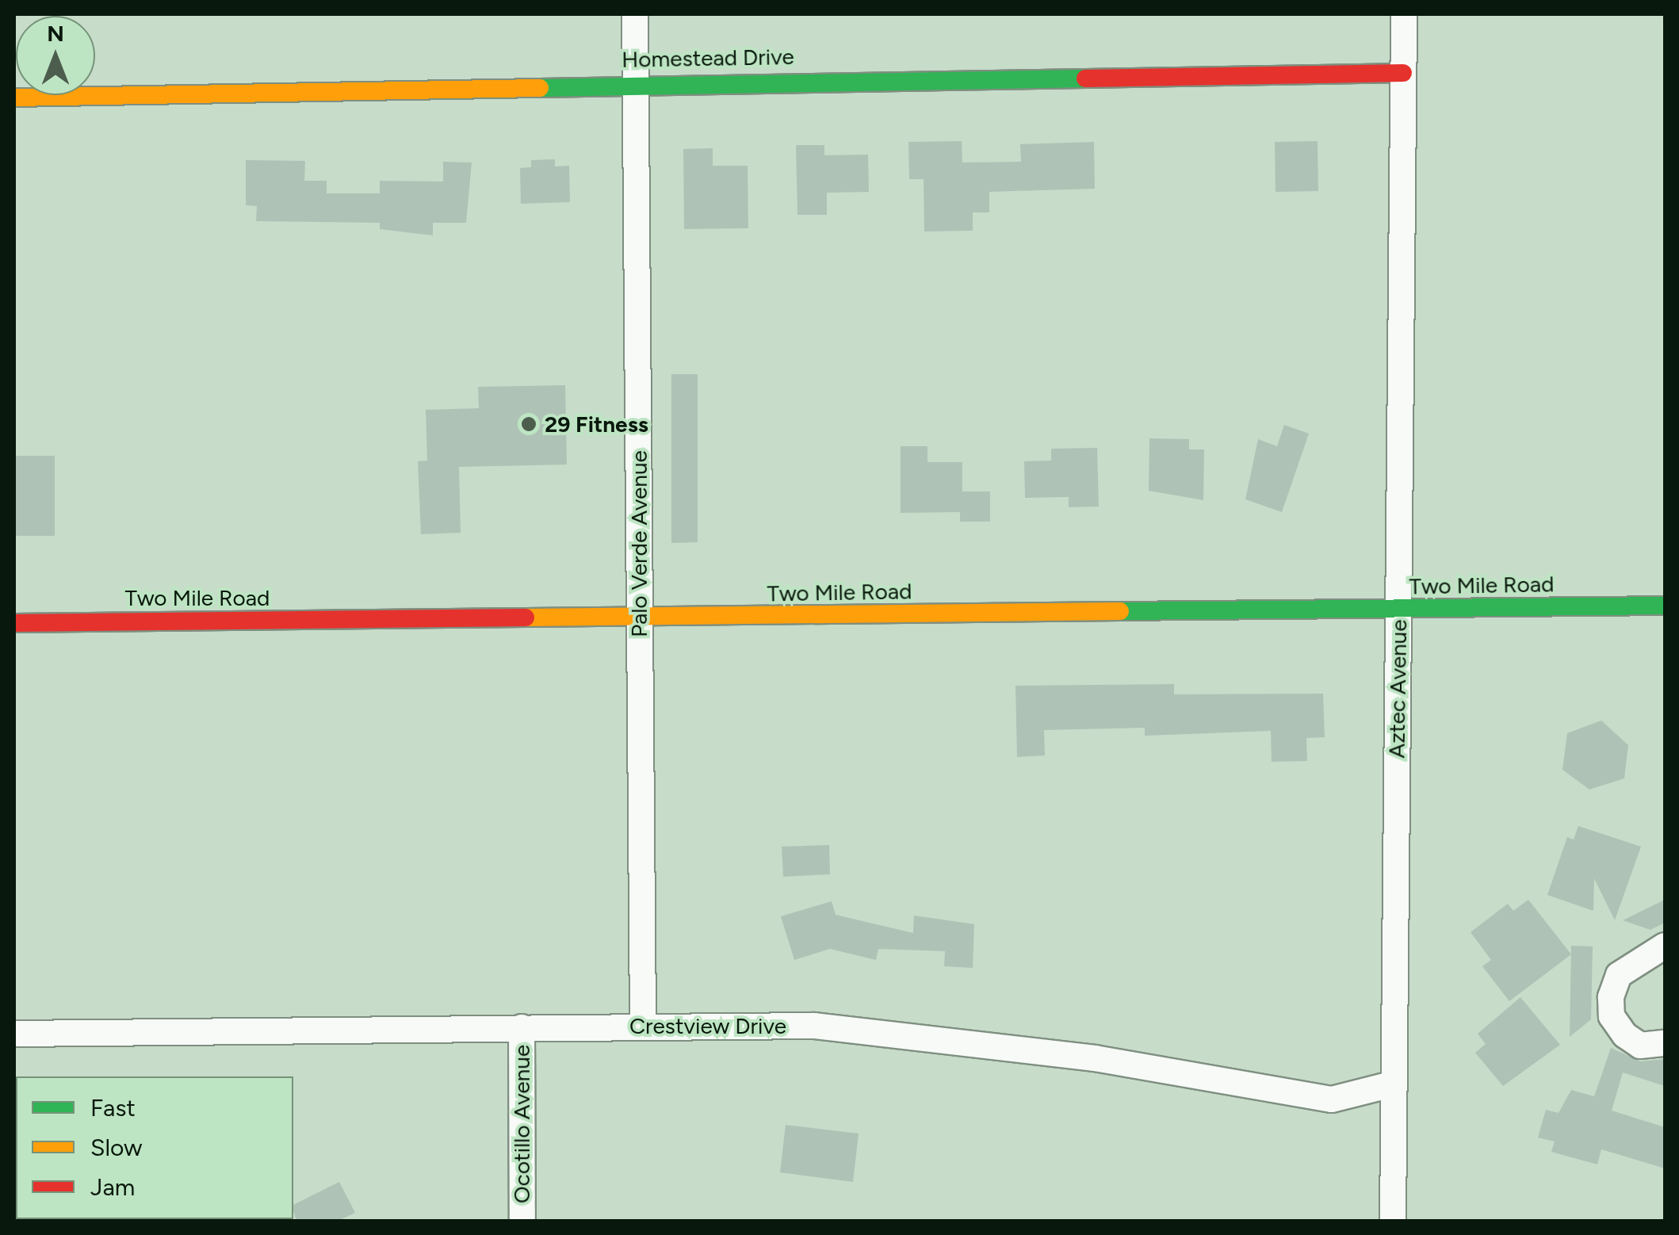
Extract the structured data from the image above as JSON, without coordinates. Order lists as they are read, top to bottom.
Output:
{
  "streets": {
    "street": [
      "Homestead Drive",
      "Palo Verde Avenue",
      "Two Mile Road",
      "Aztec Avenue",
      "Crestview Drive",
      "Ocotillo Avenue"
    ]
  },
  "crossings": [
    ["Homestead Drive", "Palo Verde Avenue"],
    ["Homestead Drive", "Aztec Avenue"],
    ["Palo Verde Avenue", "Two Mile Road"],
    ["Palo Verde Avenue", "Crestview Drive"],
    ["Two Mile Road", "Aztec Avenue"],
    ["Aztec Avenue", "Crestview Drive"],
    ["Crestview Drive", "Ocotillo Avenue"]
  ],
  "places": ["29 Fitness"],
  "legend": ["Fast", "Slow", "Jam"],
  "north": "top"
}
